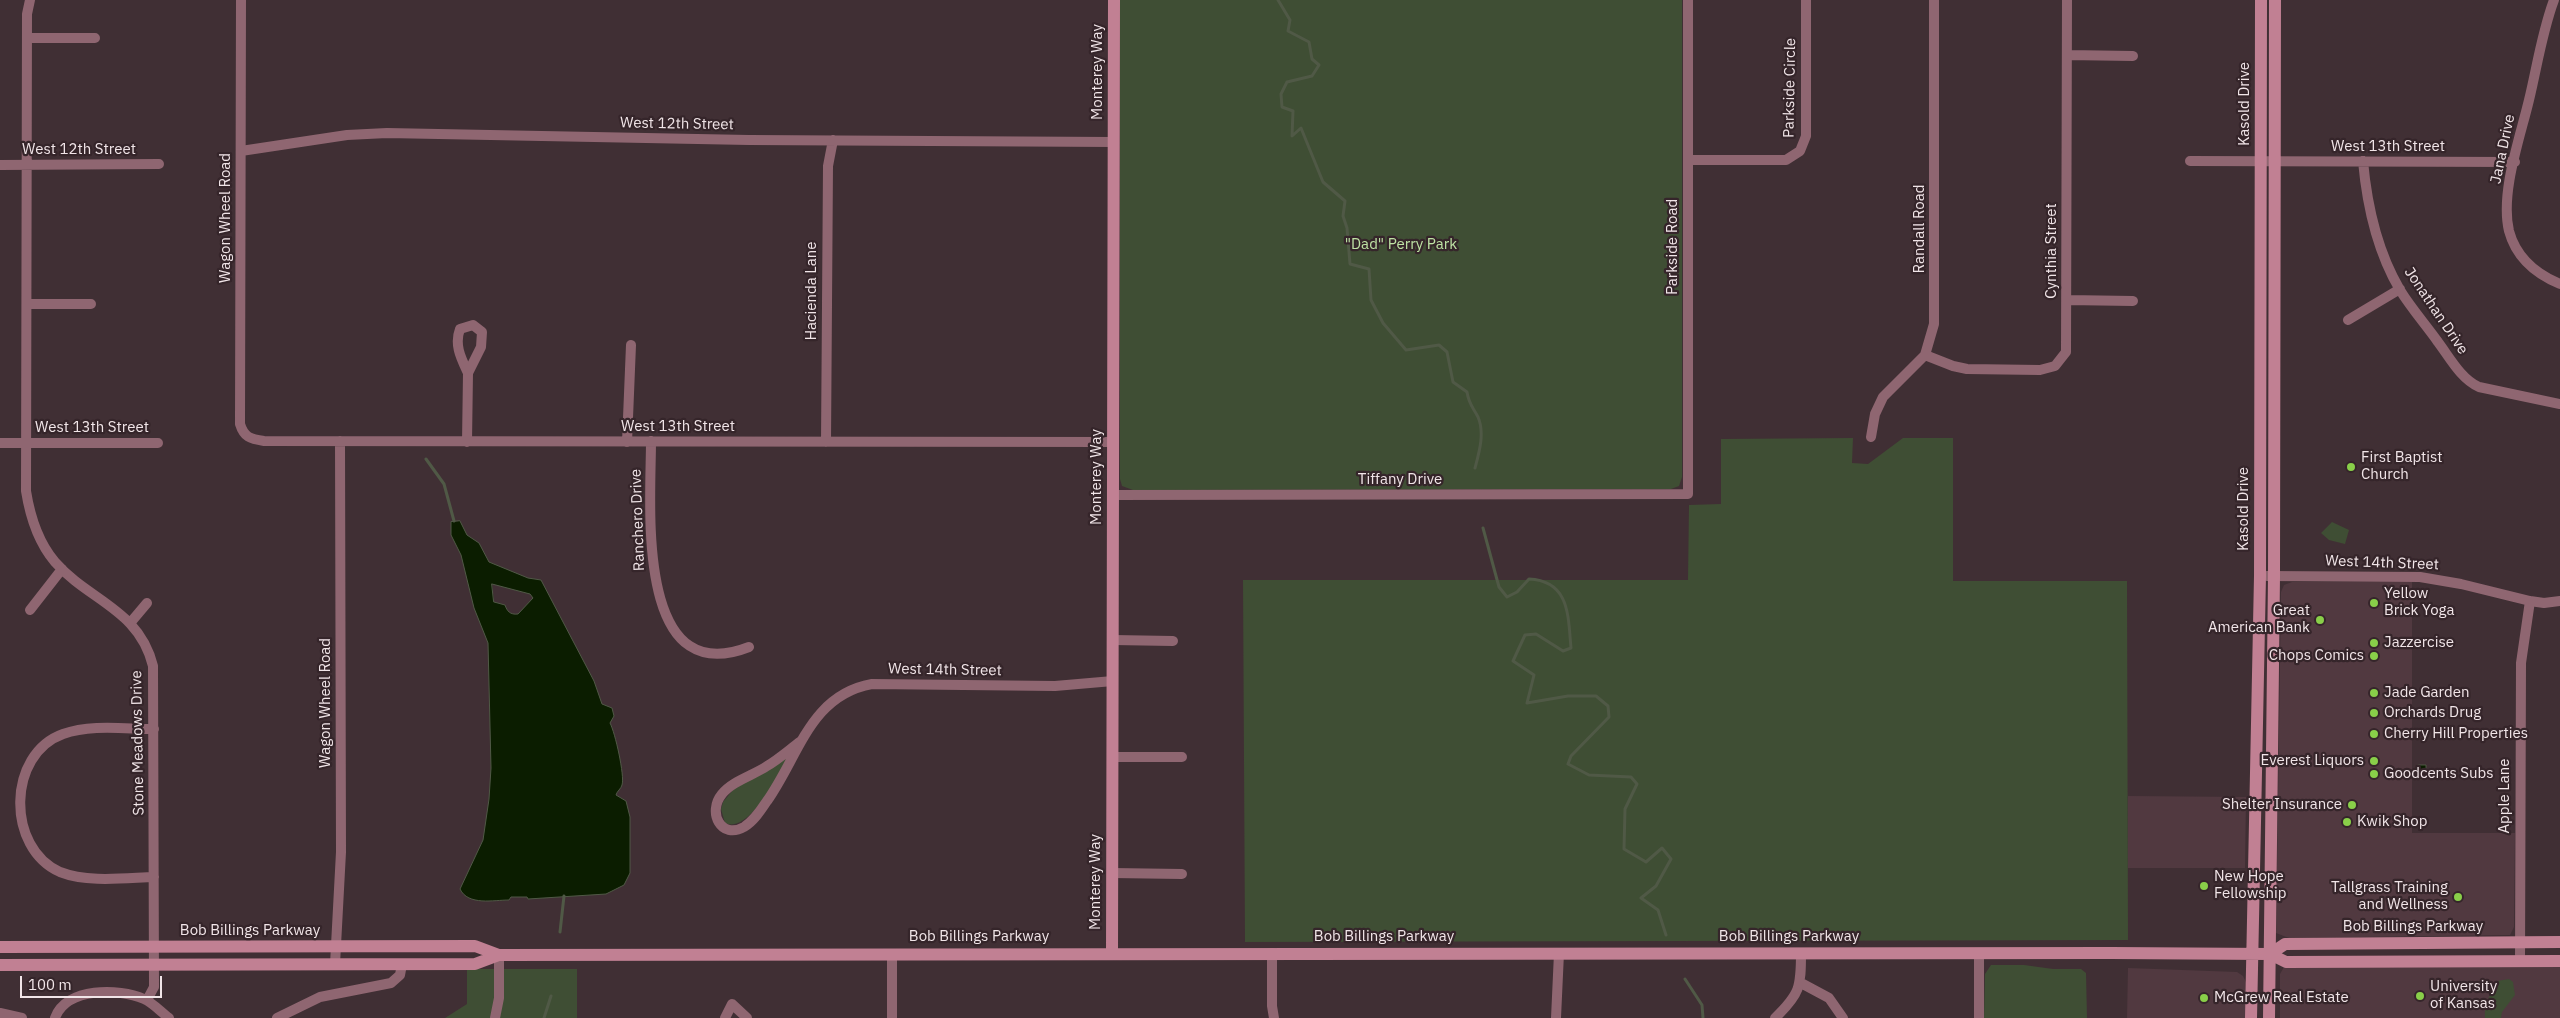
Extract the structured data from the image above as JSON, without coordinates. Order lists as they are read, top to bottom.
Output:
{
  "streets": {
    "main road": ["Monterey Way", "Kasold Drive", "Bob Billings Parkway"],
    "street": [
      "Parkside Circle",
      "West 12th Street",
      "West 13th Street",
      "Jana Drive",
      "Wagon Wheel Road",
      "Randall Road",
      "Parkside Road",
      "Cynthia Street",
      "Hacienda Lane",
      "Jonathan Drive",
      "Tiffany Drive",
      "Ranchero Drive",
      "West 14th Street",
      "Stone Meadows Drive",
      "Apple Lane"
    ]
  },
  "crossings": [
    ["Monterey Way", "West 12th Street"],
    ["Monterey Way", "West 13th Street"],
    ["Monterey Way", "Tiffany Drive"],
    ["Monterey Way", "West 14th Street"],
    ["Monterey Way", "Bob Billings Parkway"],
    ["Parkside Circle", "Parkside Road"],
    ["Kasold Drive", "West 13th Street"],
    ["Kasold Drive", "West 14th Street"],
    ["Kasold Drive", "Bob Billings Parkway"],
    ["West 12th Street", "Wagon Wheel Road"],
    ["West 12th Street", "Hacienda Lane"],
    ["West 12th Street", "Stone Meadows Drive"],
    ["West 13th Street", "Jana Drive"],
    ["West 13th Street", "Wagon Wheel Road"],
    ["West 13th Street", "Hacienda Lane"],
    ["West 13th Street", "Jonathan Drive"],
    ["West 13th Street", "Ranchero Drive"],
    ["West 13th Street", "Stone Meadows Drive"],
    ["Wagon Wheel Road", "Bob Billings Parkway"],
    ["Randall Road", "Cynthia Street"],
    ["Parkside Road", "Tiffany Drive"],
    ["West 14th Street", "Apple Lane"],
    ["Stone Meadows Drive", "Bob Billings Parkway"],
    ["Apple Lane", "Bob Billings Parkway"]
  ],
  "parks": ["\"Dad\" Perry Park"],
  "places": [
    "First Baptist Church",
    "Yellow Brick Yoga",
    "Great American Bank",
    "Jazzercise",
    "Chops Comics",
    "Jade Garden",
    "Orchards Drug",
    "Cherry Hill Properties",
    "Everest Liquors",
    "Goodcents Subs",
    "Shelter Insurance",
    "Kwik Shop",
    "New Hope Fellowship",
    "Tallgrass Training and Wellness",
    "University of Kansas",
    "McGrew Real Estate"
  ],
  "scale_bar": "100 m"
}
